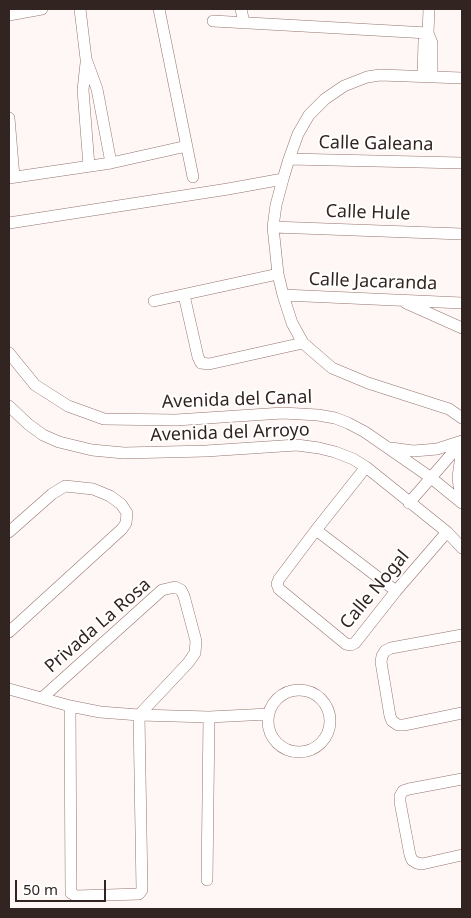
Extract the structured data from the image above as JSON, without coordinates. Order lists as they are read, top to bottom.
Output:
{
  "streets": {
    "street": [
      "Calle Galeana",
      "Calle Hule",
      "Calle Jacaranda",
      "Avenida del Canal",
      "Avenida del Arroyo",
      "Calle Nogal",
      "Privada La Rosa"
    ]
  },
  "crossings": [
    ["Avenida del Arroyo", "Calle Nogal"]
  ],
  "scale_bar": "50 m"
}
